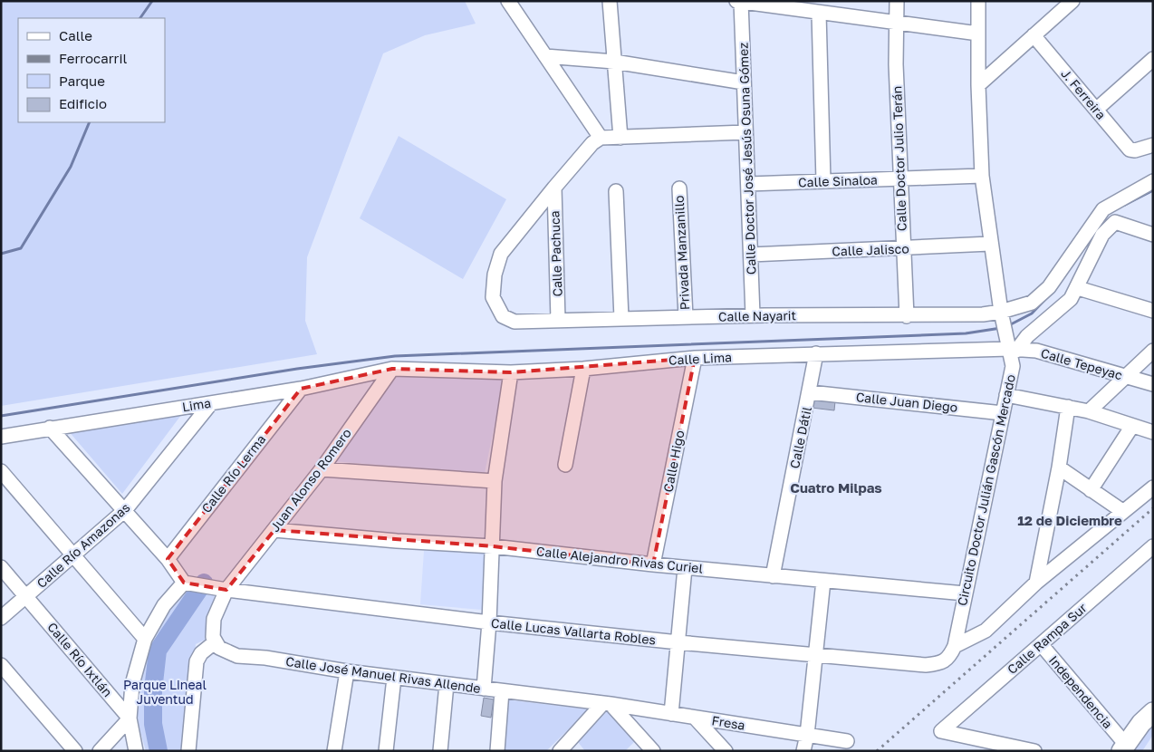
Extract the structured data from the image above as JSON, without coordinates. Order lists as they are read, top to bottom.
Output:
{
  "streets": {
    "street": [
      "J. Ferreira",
      "Calle Doctor José Jesús Osuna Gómez",
      "Calle Doctor Julio Terán",
      "Calle Sinaloa",
      "Calle Jalisco",
      "Privada Manzanillo",
      "Calle Pachuca",
      "Calle Nayarit",
      "Calle Lima",
      "Calle Tepeyac",
      "Calle Juan Diego",
      "Lima",
      "Calle Dátil",
      "Calle Higo",
      "Calle Río Lerma",
      "Juan Alonso Romero",
      "Circuito Doctor Julián Gascón Mercado",
      "Calle Río Amazonas",
      "Calle Alejandro Rivas Curiel",
      "Calle Lucas Vallarta Robles",
      "Calle Rampa Sur",
      "Calle Río Ixtlán",
      "Calle José Manuel Rivas Allende",
      "Independencia",
      "Fresa"
    ]
  },
  "crossings": [
    ["Calle Doctor José Jesús Osuna Gómez", "Calle Sinaloa"],
    ["Calle Doctor José Jesús Osuna Gómez", "Calle Jalisco"],
    ["Calle Doctor José Jesús Osuna Gómez", "Calle Nayarit"],
    ["Calle Doctor Julio Terán", "Calle Sinaloa"],
    ["Calle Doctor Julio Terán", "Calle Jalisco"],
    ["Calle Doctor Julio Terán", "Calle Nayarit"],
    ["Calle Sinaloa", "Circuito Doctor Julián Gascón Mercado"],
    ["Calle Jalisco", "Circuito Doctor Julián Gascón Mercado"],
    ["Privada Manzanillo", "Calle Nayarit"],
    ["Calle Pachuca", "Calle Nayarit"],
    ["Calle Nayarit", "Circuito Doctor Julián Gascón Mercado"],
    ["Calle Lima", "Calle Tepeyac"],
    ["Calle Lima", "Lima"],
    ["Calle Lima", "Calle Dátil"],
    ["Calle Lima", "Calle Higo"],
    ["Calle Lima", "Juan Alonso Romero"],
    ["Calle Lima", "Circuito Doctor Julián Gascón Mercado"],
    ["Calle Tepeyac", "Circuito Doctor Julián Gascón Mercado"],
    ["Calle Juan Diego", "Calle Dátil"],
    ["Calle Juan Diego", "Circuito Doctor Julián Gascón Mercado"],
    ["Lima", "Calle Río Lerma"],
    ["Lima", "Juan Alonso Romero"],
    ["Lima", "Calle Río Amazonas"],
    ["Calle Dátil", "Calle Alejandro Rivas Curiel"],
    ["Calle Higo", "Calle Alejandro Rivas Curiel"],
    ["Juan Alonso Romero", "Calle Alejandro Rivas Curiel"],
    ["Juan Alonso Romero", "Calle Lucas Vallarta Robles"],
    ["Circuito Doctor Julián Gascón Mercado", "Calle Alejandro Rivas Curiel"],
    ["Circuito Doctor Julián Gascón Mercado", "Calle Lucas Vallarta Robles"],
    ["Calle Río Amazonas", "Calle Río Ixtlán"],
    ["Calle Rampa Sur", "Independencia"],
    ["Calle José Manuel Rivas Allende", "Fresa"]
  ],
  "districts": ["Cuatro Milpas", "12 de Diciembre"],
  "parks": ["Parque Lineal Juventud"],
  "legend": [
    "Calle",
    "Ferrocarril",
    "Parque",
    "Edificio"
  ]
}
